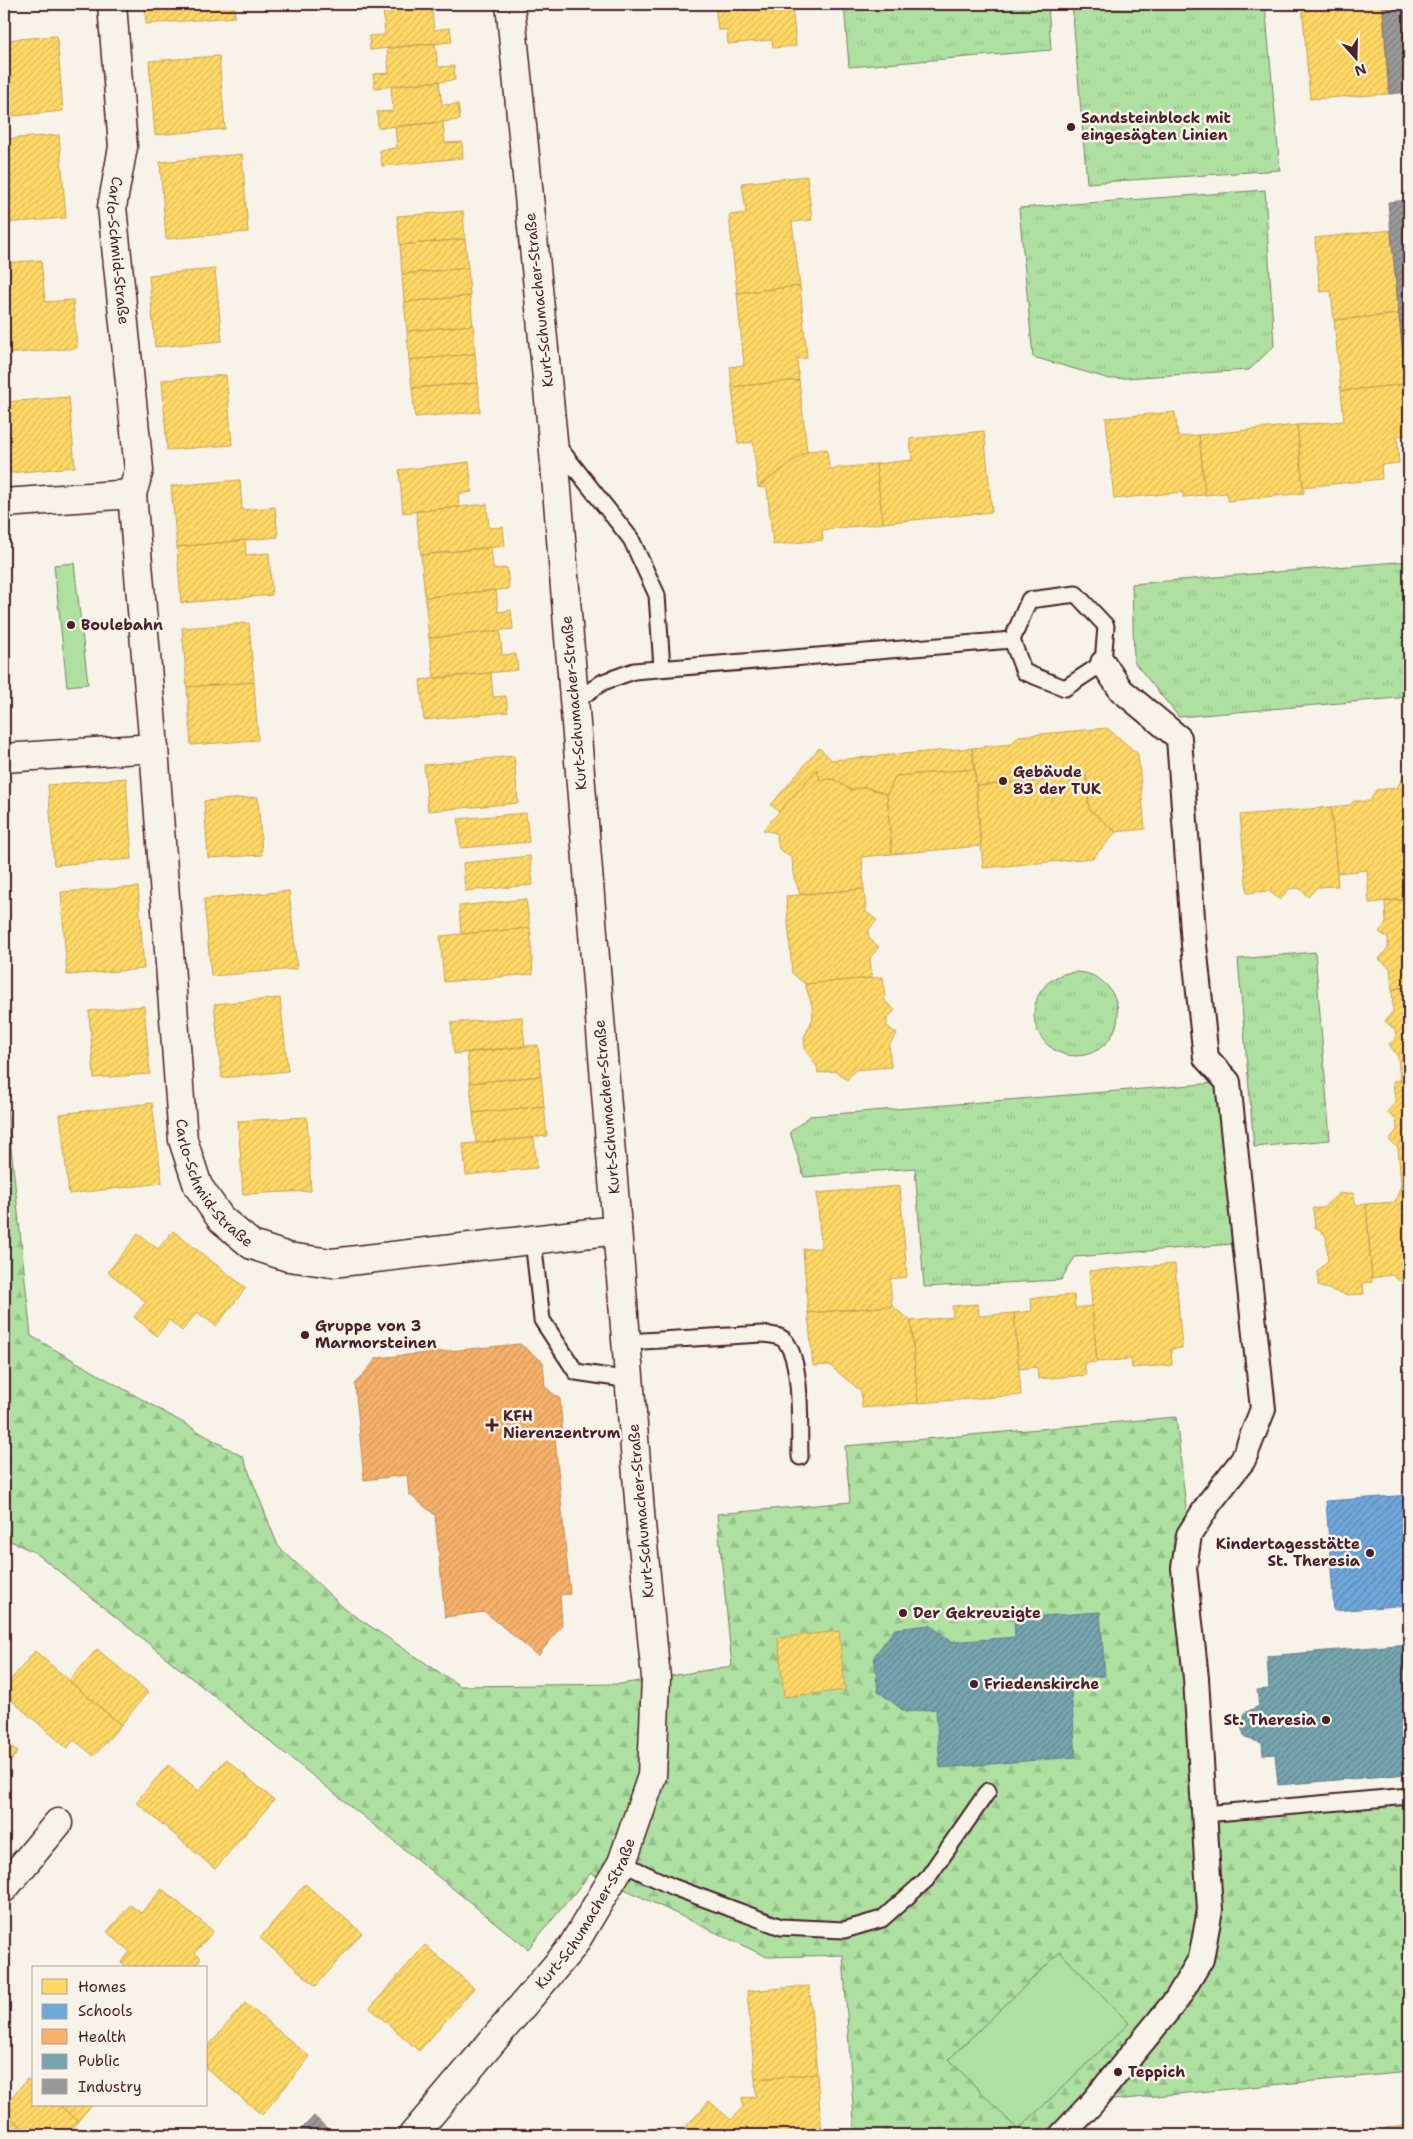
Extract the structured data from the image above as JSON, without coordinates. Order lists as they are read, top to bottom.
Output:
{
  "streets": {
    "street": ["Carlo-Schmid-Straße", "Kurt-Schumacher-Straße"]
  },
  "crossings": [
    ["Carlo-Schmid-Straße", "Kurt-Schumacher-Straße"]
  ],
  "places": {
    "other": [
      "Sandsteinblock mit eingesägten Linien",
      "Boulebahn",
      "Gebäude 83 der TUK",
      "Gruppe von 3 Marmorsteinen",
      "Kindertagesstätte St. Theresia",
      "Der Gekreuzigte",
      "Friedenskirche",
      "St. Theresia",
      "Teppich"
    ],
    "health": ["KFH Nierenzentrum"]
  },
  "legend": [
    "Homes",
    "Schools",
    "Health",
    "Public",
    "Industry"
  ],
  "north": "bottom"
}
